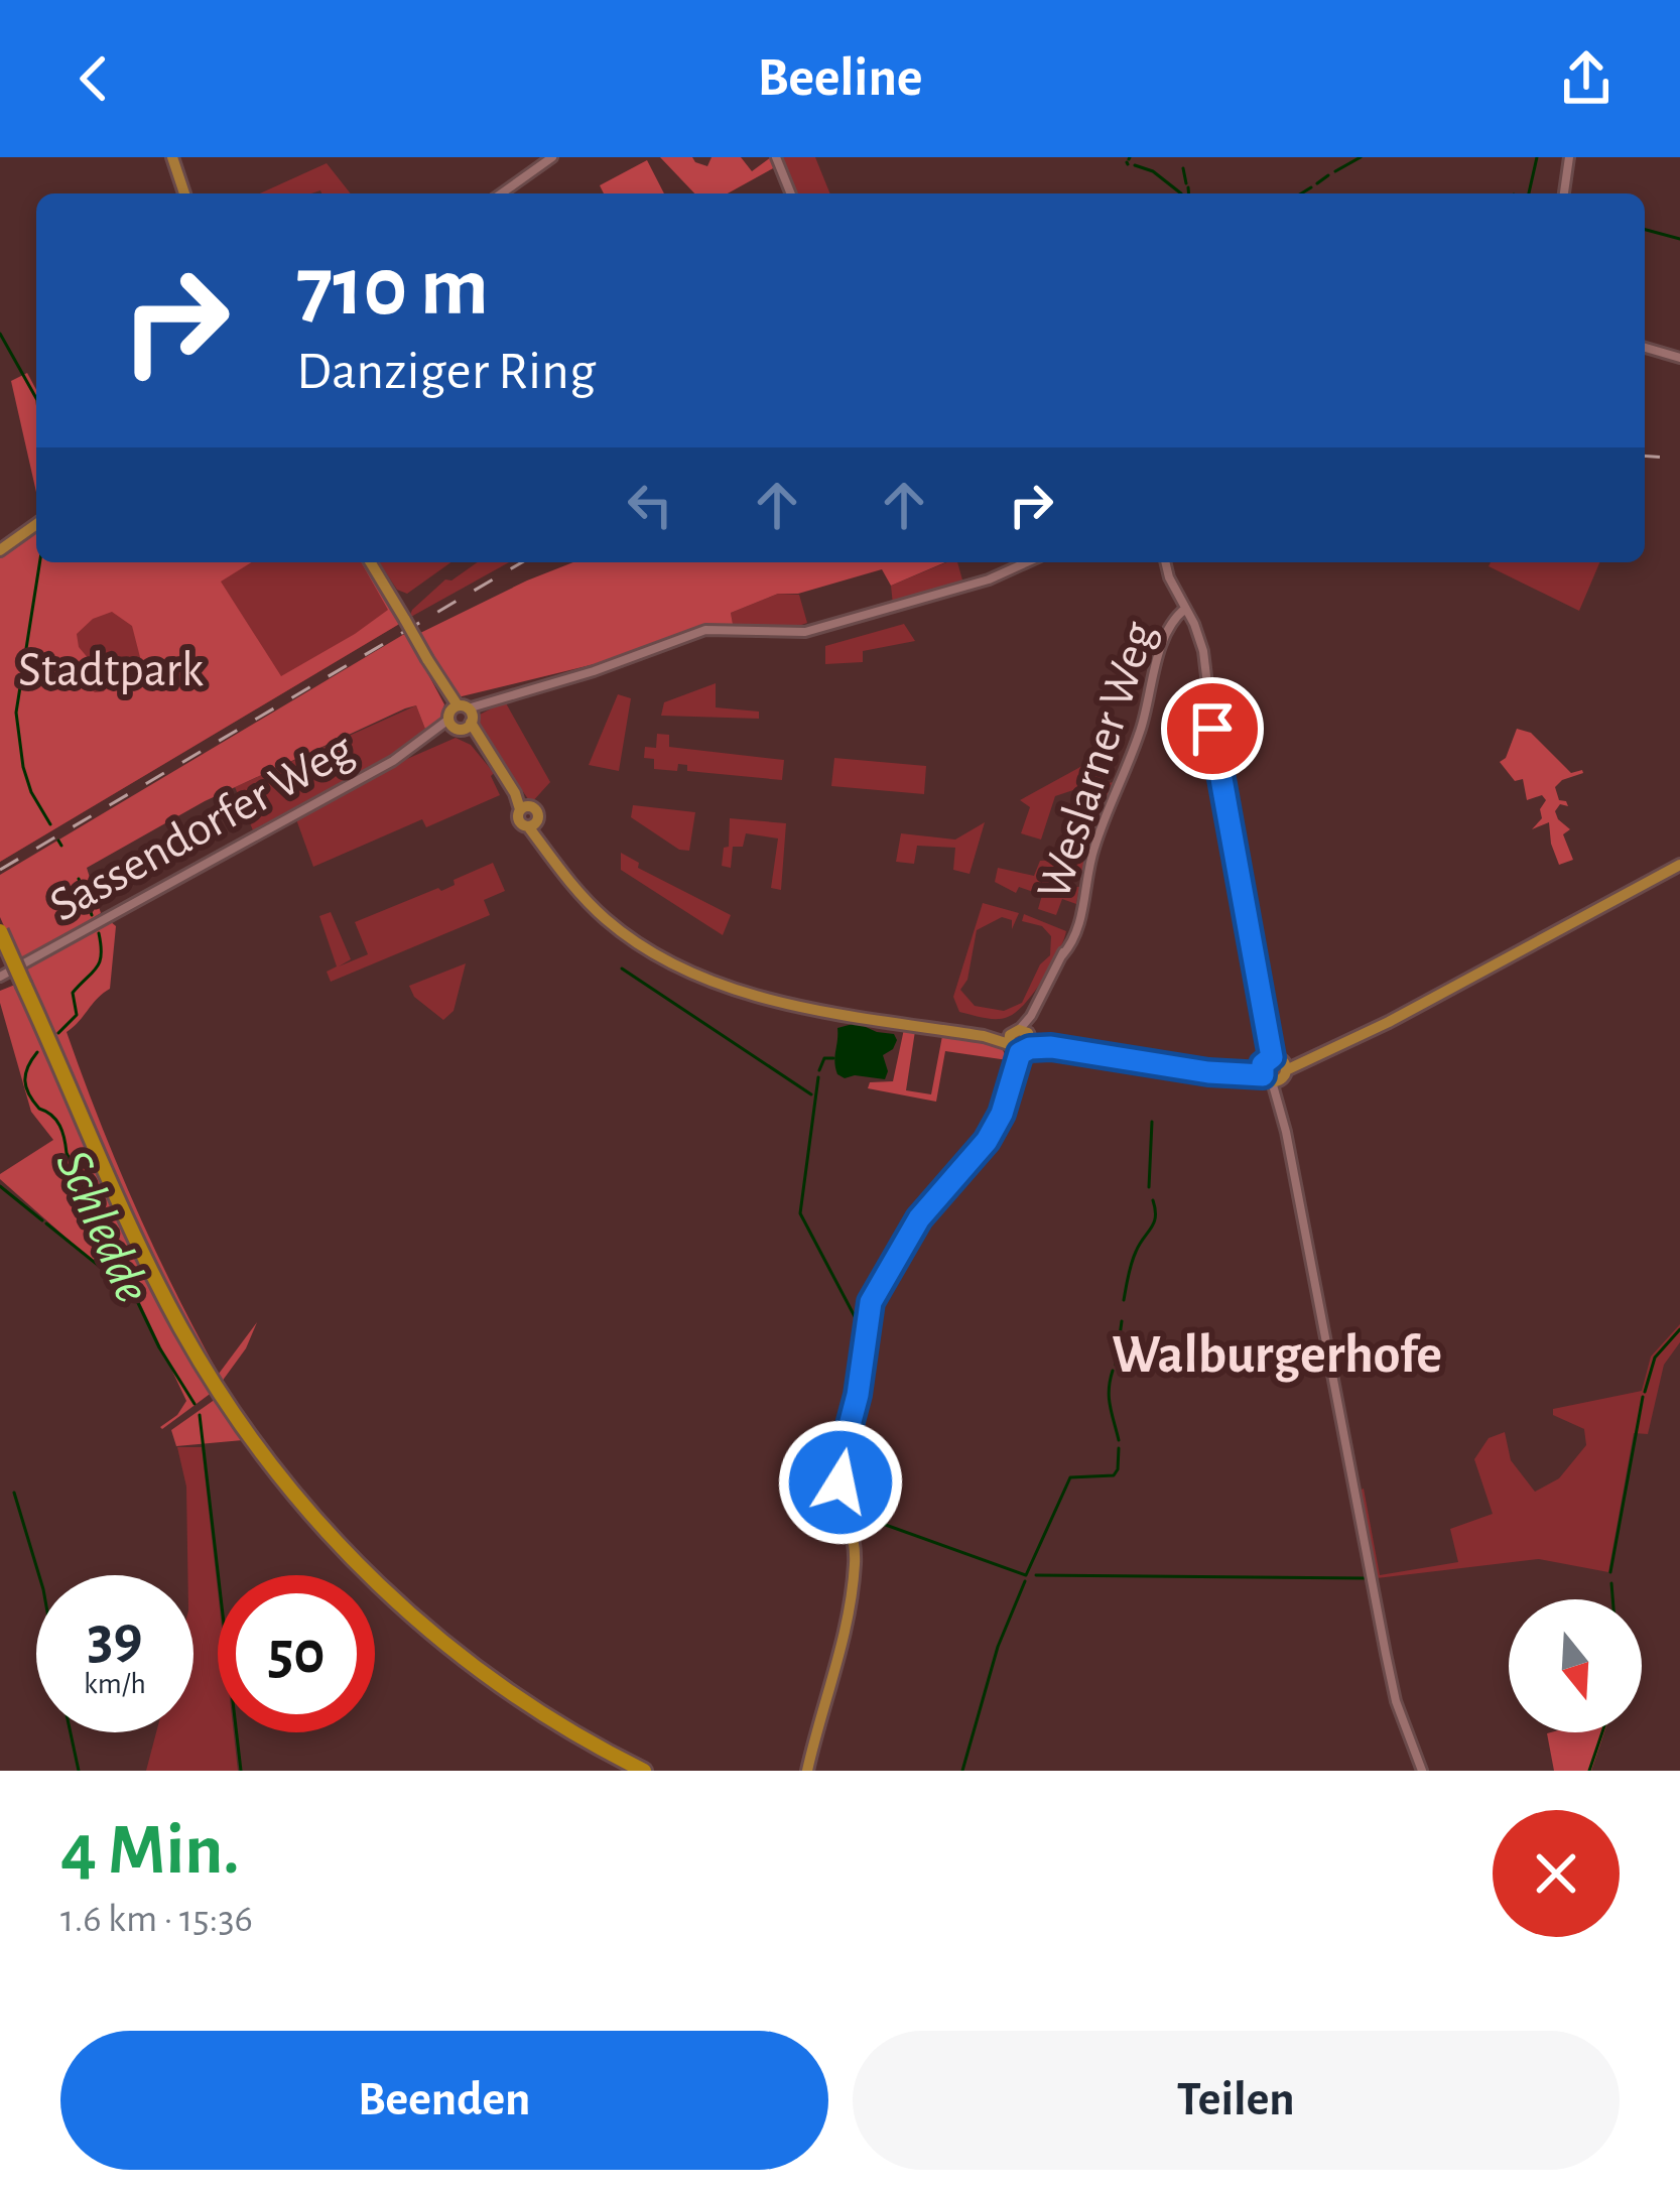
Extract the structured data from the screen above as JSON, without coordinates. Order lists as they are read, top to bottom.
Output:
{
  "streets": {
    "main road": ["Weslarner Weg"],
    "street": ["Sassendorfer Weg"]
  },
  "districts": ["Walburgerhofe"],
  "water": ["Schledde"],
  "parks": ["Stadtpark"],
  "north": "bottom",
  "page": {
    "header": "Beeline",
    "turn": ["710 m", "Danziger Ring"],
    "speed": "39 km/h",
    "limit": "50",
    "heading": ["4 Min.", "1.6 km · 15:36"],
    "buttons": ["Beenden", "Teilen"]
  }
}
